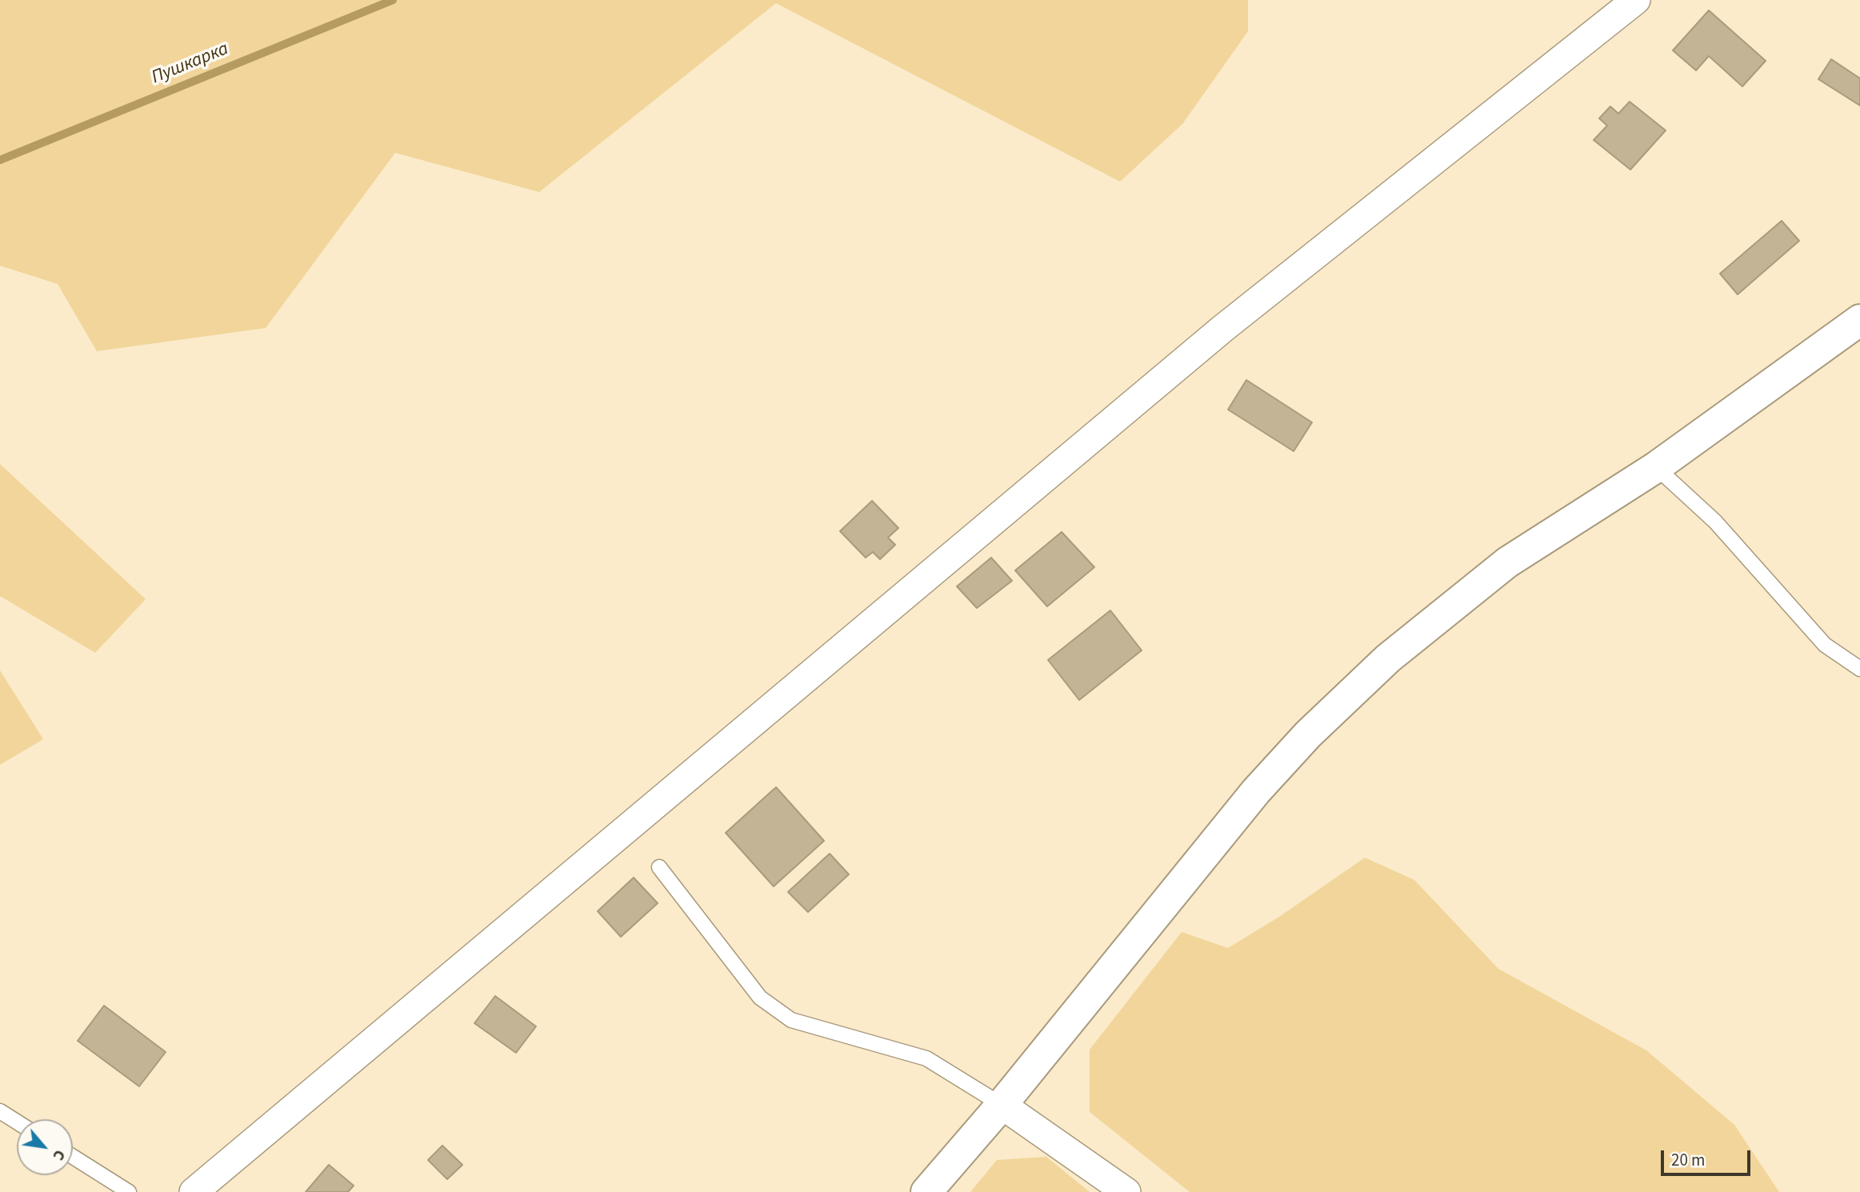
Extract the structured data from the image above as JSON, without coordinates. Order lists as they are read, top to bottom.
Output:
{
  "water": ["Пушкарка"],
  "scale_bar": "20 m",
  "north": "bottom right"
}
